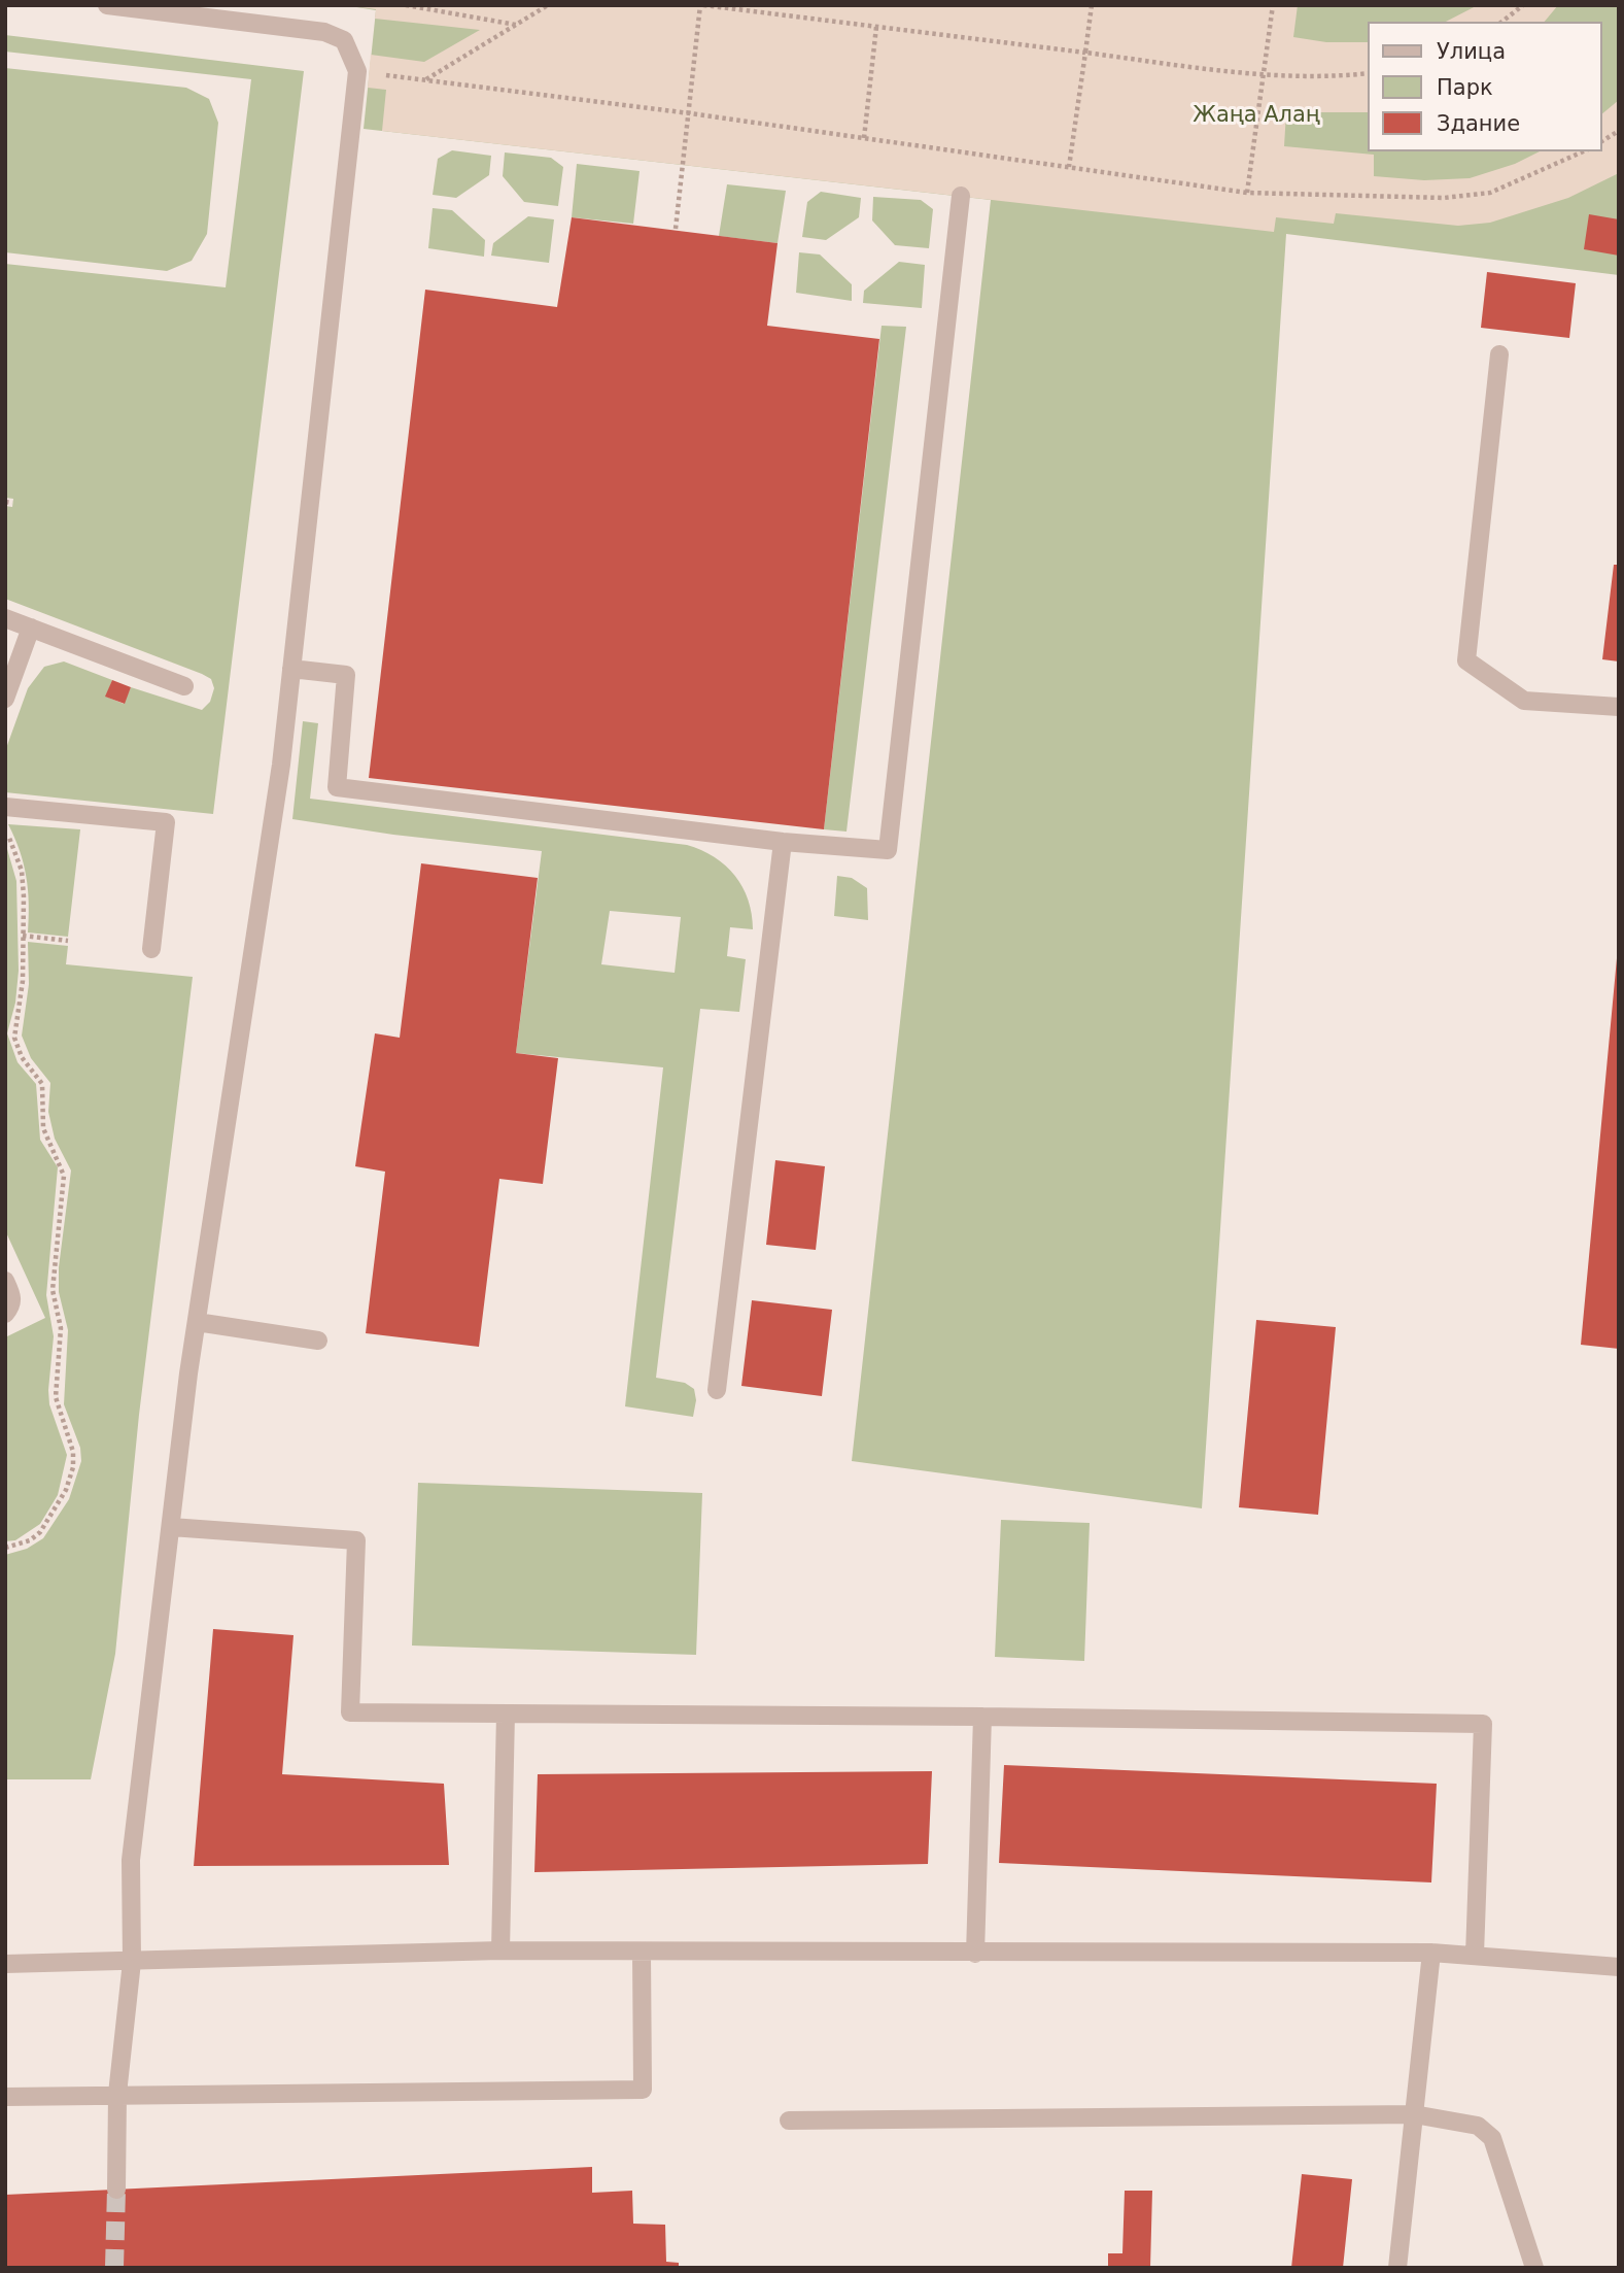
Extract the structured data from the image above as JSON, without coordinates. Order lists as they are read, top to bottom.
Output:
{
  "parks": ["Жаңа Алаң"],
  "legend": ["Улица", "Парк", "Здание"]
}
